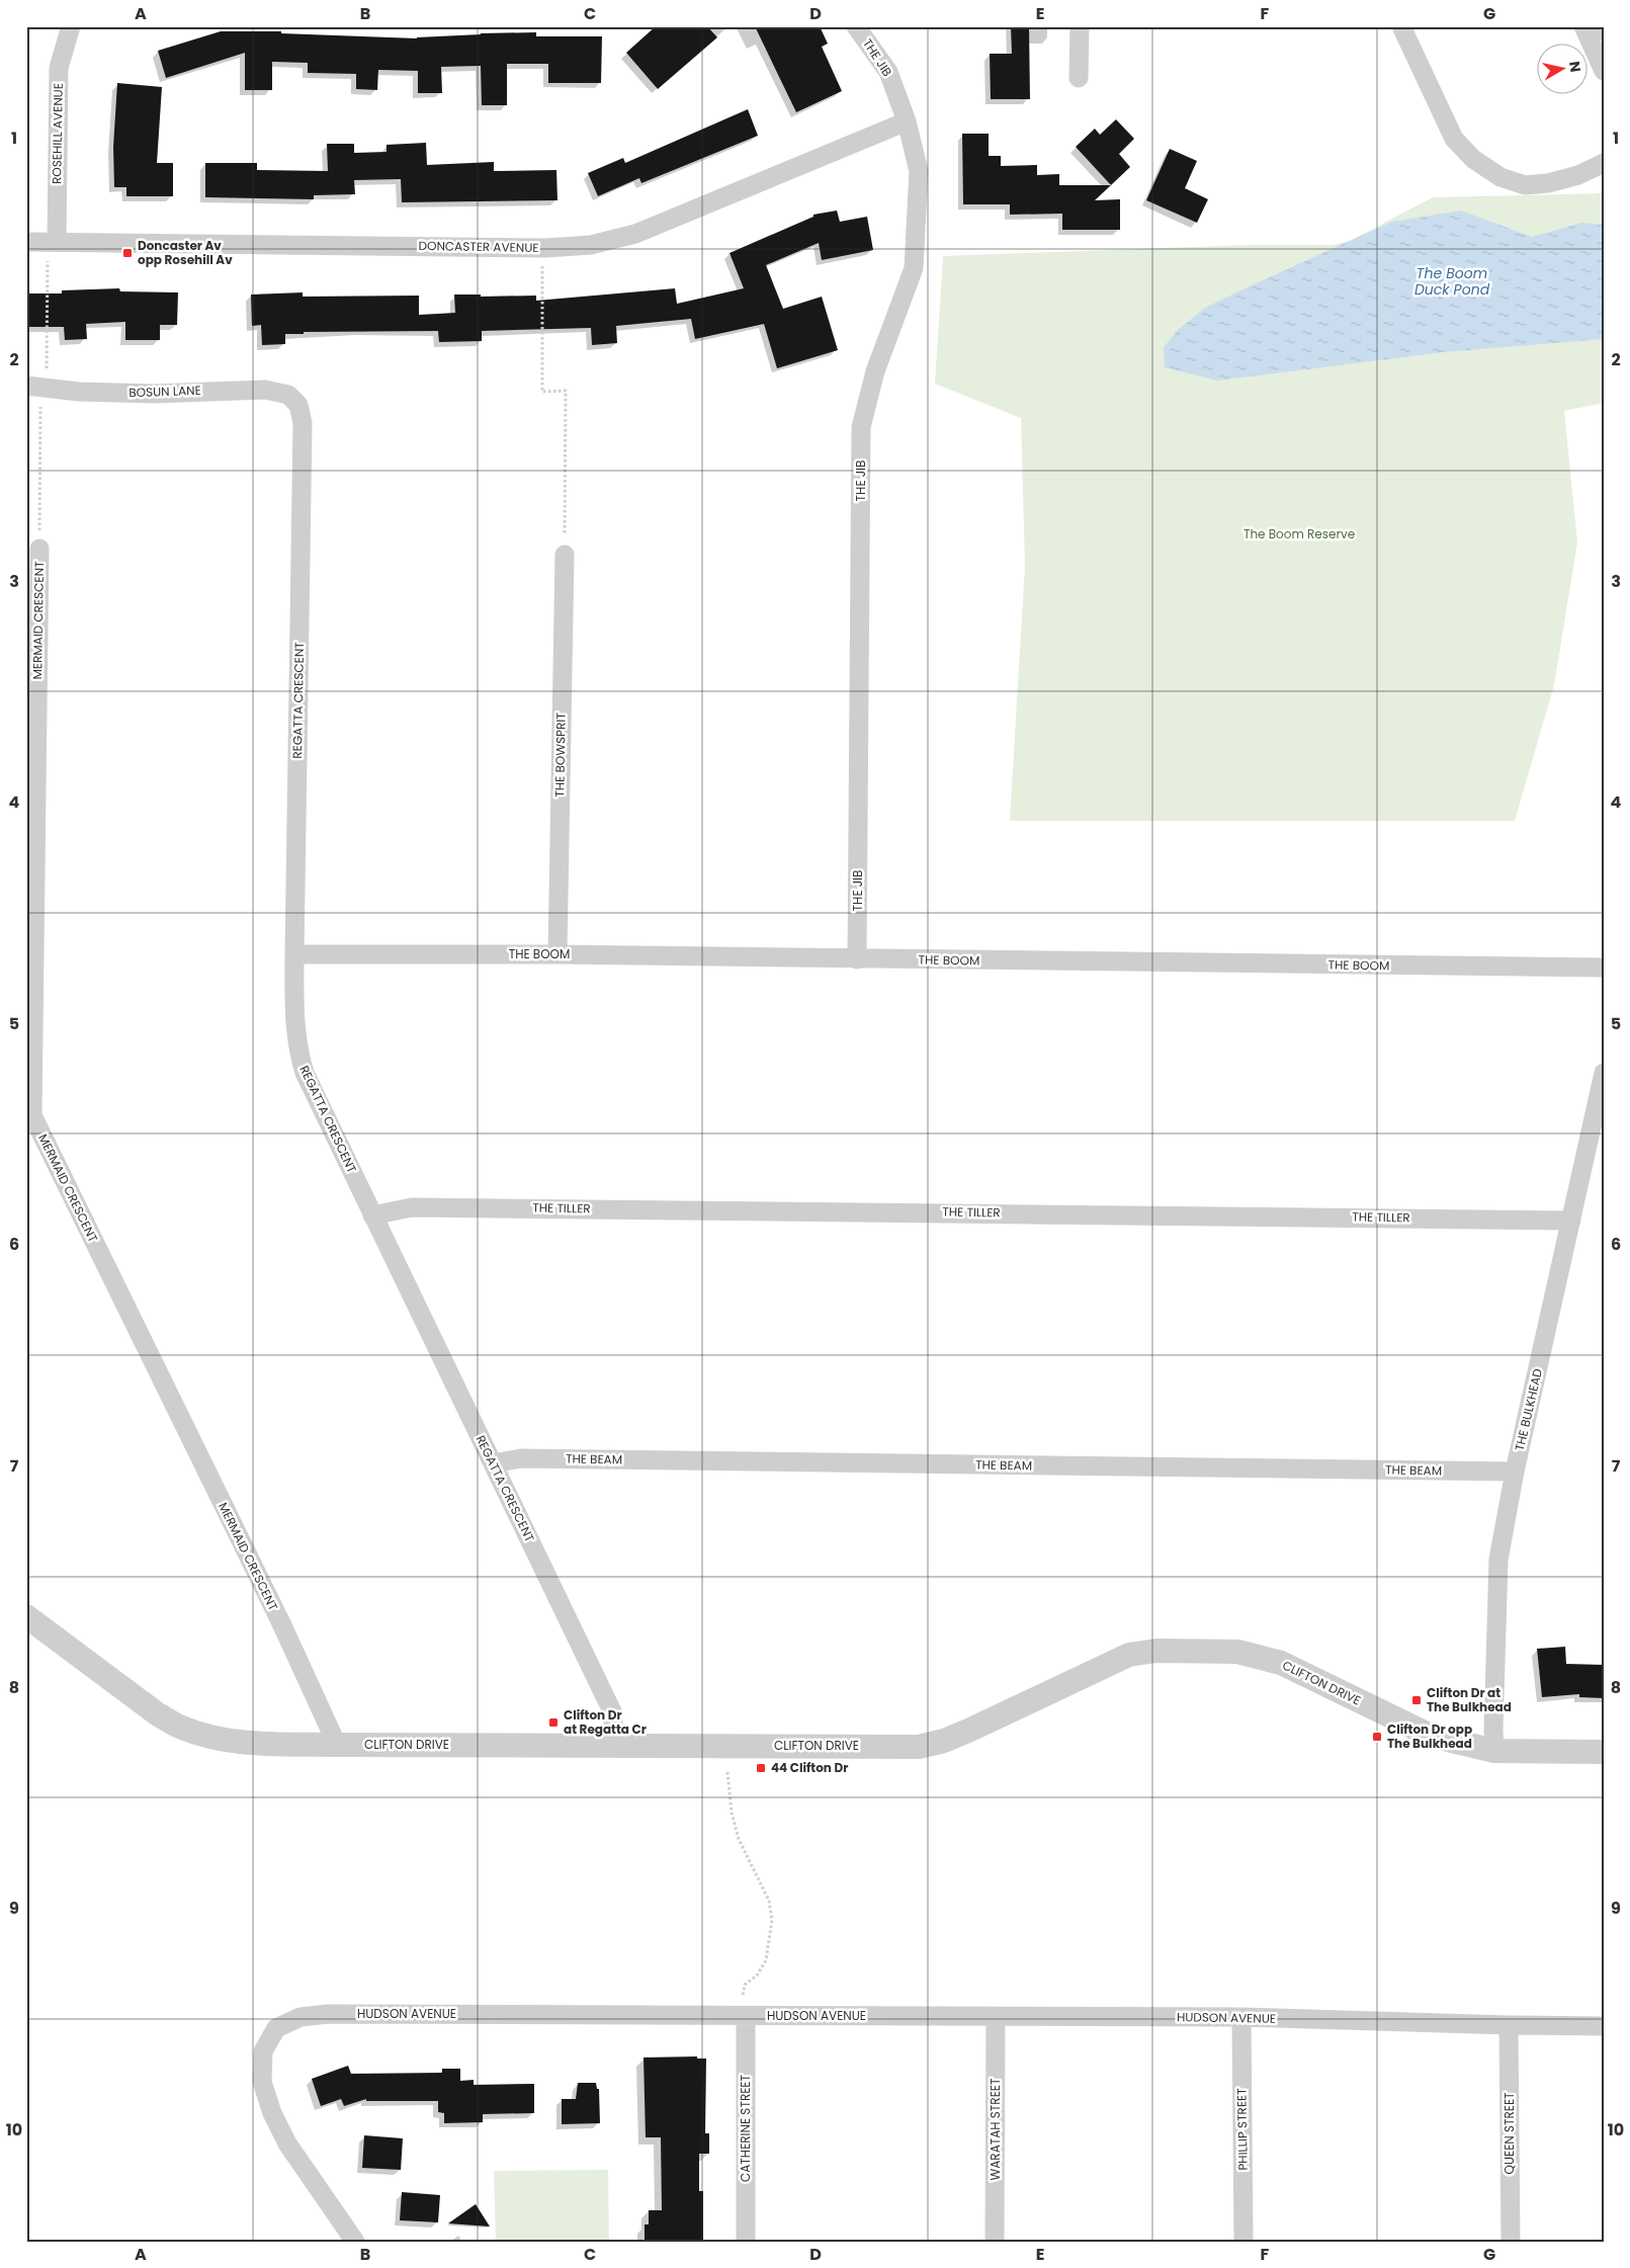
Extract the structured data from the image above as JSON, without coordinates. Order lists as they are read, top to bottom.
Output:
{
  "streets": {
    "street": [
      "THE JIB",
      "ROSEHILL AVENUE",
      "DONCASTER AVENUE",
      "BOSUN LANE",
      "MERMAID CRESCENT",
      "REGATTA CRESCENT",
      "THE BOWSPRIT",
      "THE BOOM",
      "THE TILLER",
      "THE BULKHEAD",
      "THE BEAM",
      "CLIFTON DRIVE",
      "HUDSON AVENUE",
      "CATHERINE STREET",
      "WARATAH STREET",
      "PHILLIP STREET",
      "QUEEN STREET"
    ]
  },
  "crossings": [
    ["THE JIB", "DONCASTER AVENUE"],
    ["THE JIB", "THE BOOM"],
    ["ROSEHILL AVENUE", "DONCASTER AVENUE"],
    ["BOSUN LANE", "REGATTA CRESCENT"],
    ["MERMAID CRESCENT", "CLIFTON DRIVE"],
    ["REGATTA CRESCENT", "THE BOOM"],
    ["REGATTA CRESCENT", "THE TILLER"],
    ["REGATTA CRESCENT", "THE BEAM"],
    ["REGATTA CRESCENT", "CLIFTON DRIVE"],
    ["THE BOWSPRIT", "THE BOOM"],
    ["THE TILLER", "THE BULKHEAD"],
    ["THE BULKHEAD", "THE BEAM"],
    ["THE BULKHEAD", "CLIFTON DRIVE"],
    ["HUDSON AVENUE", "CATHERINE STREET"],
    ["HUDSON AVENUE", "WARATAH STREET"],
    ["HUDSON AVENUE", "PHILLIP STREET"],
    ["HUDSON AVENUE", "QUEEN STREET"]
  ],
  "water": ["The Boom Duck Pond"],
  "parks": ["The Boom Reserve"],
  "places": {
    "transit": [
      "Doncaster Av opp Rosehill Av",
      "Clifton Dr at The Bulkhead",
      "Clifton Dr at Regatta Cr",
      "Clifton Dr opp The Bulkhead",
      "44 Clifton Dr"
    ]
  },
  "north": "right",
  "grid": {
    "columns": [
      "A",
      "B",
      "C",
      "D",
      "E",
      "F",
      "G"
    ],
    "rows": [
      "1",
      "2",
      "3",
      "4",
      "5",
      "6",
      "7",
      "8",
      "9",
      "10"
    ]
  }
}
